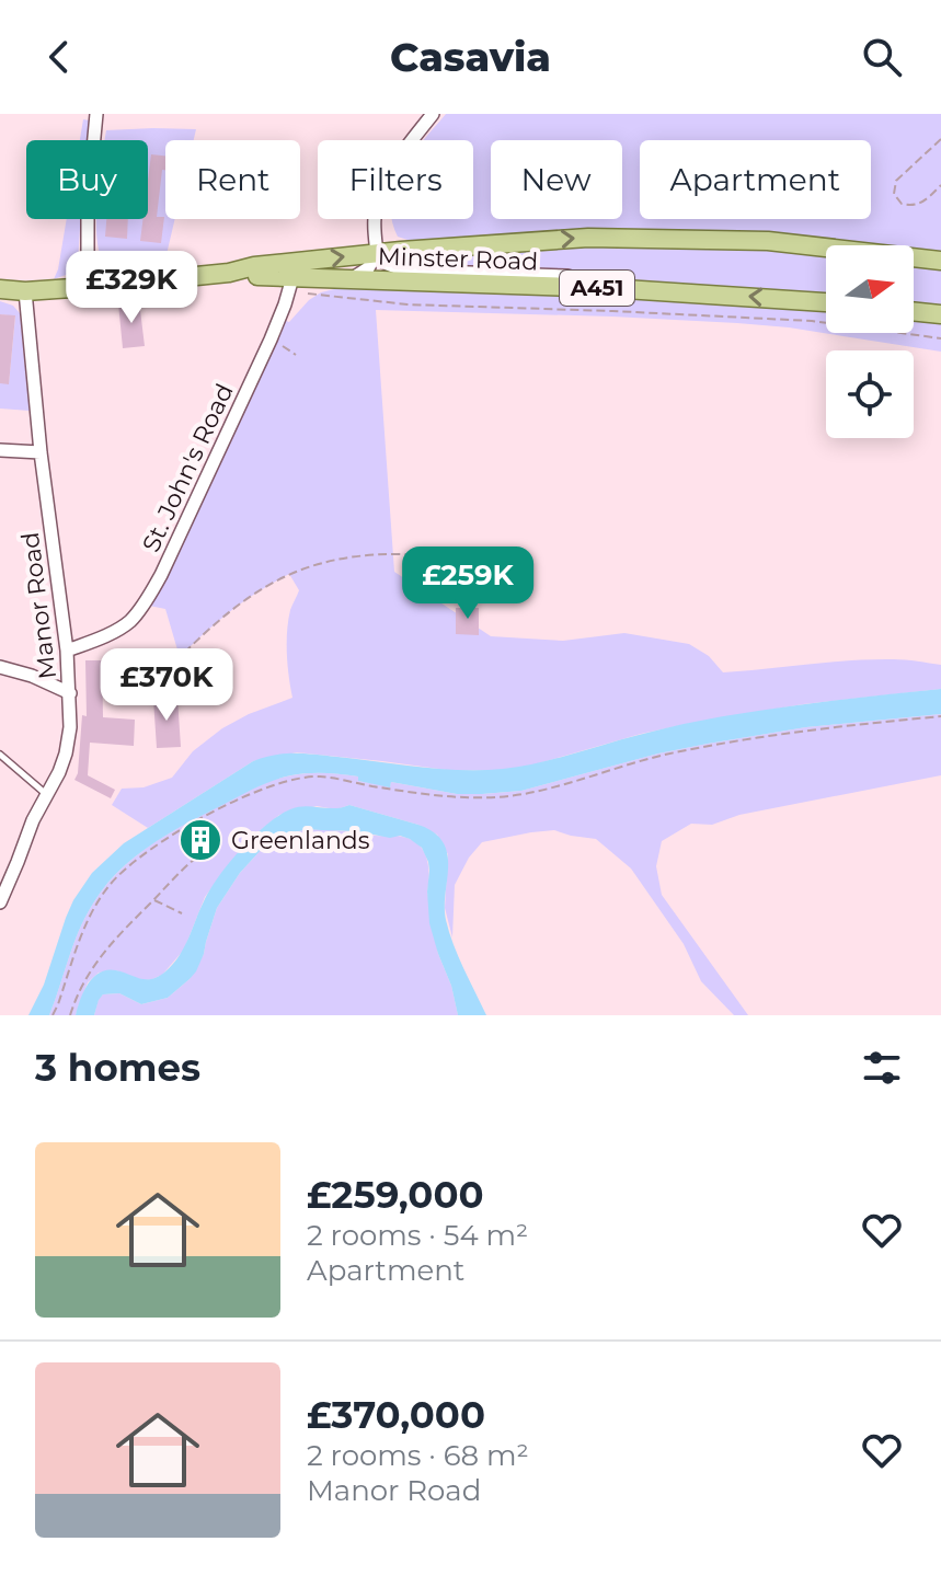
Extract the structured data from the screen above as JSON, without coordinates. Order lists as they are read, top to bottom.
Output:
{
  "streets": {
    "main road": ["Minster Road", "A451"],
    "street": ["St. John's Road", "Manor Road"]
  },
  "crossings": [
    ["Minster Road", "St. John's Road"],
    ["Minster Road", "Manor Road"],
    ["St. John's Road", "Manor Road"]
  ],
  "places": {
    "building": ["Greenlands"]
  },
  "north": "right",
  "page": {
    "header": "Casavia",
    "chip": [
      "Buy",
      "Rent",
      "Filters",
      "New",
      "Apartment"
    ],
    "price": ["£329K", "£259K", "£370K"],
    "heading": "3 homes",
    "list": [
      {
        "name": "£259,000",
        "note": "2 rooms · 54 m² · Apartment"
      },
      {
        "name": "£370,000",
        "note": "2 rooms · 68 m² · Manor Road"
      }
    ]
  }
}
